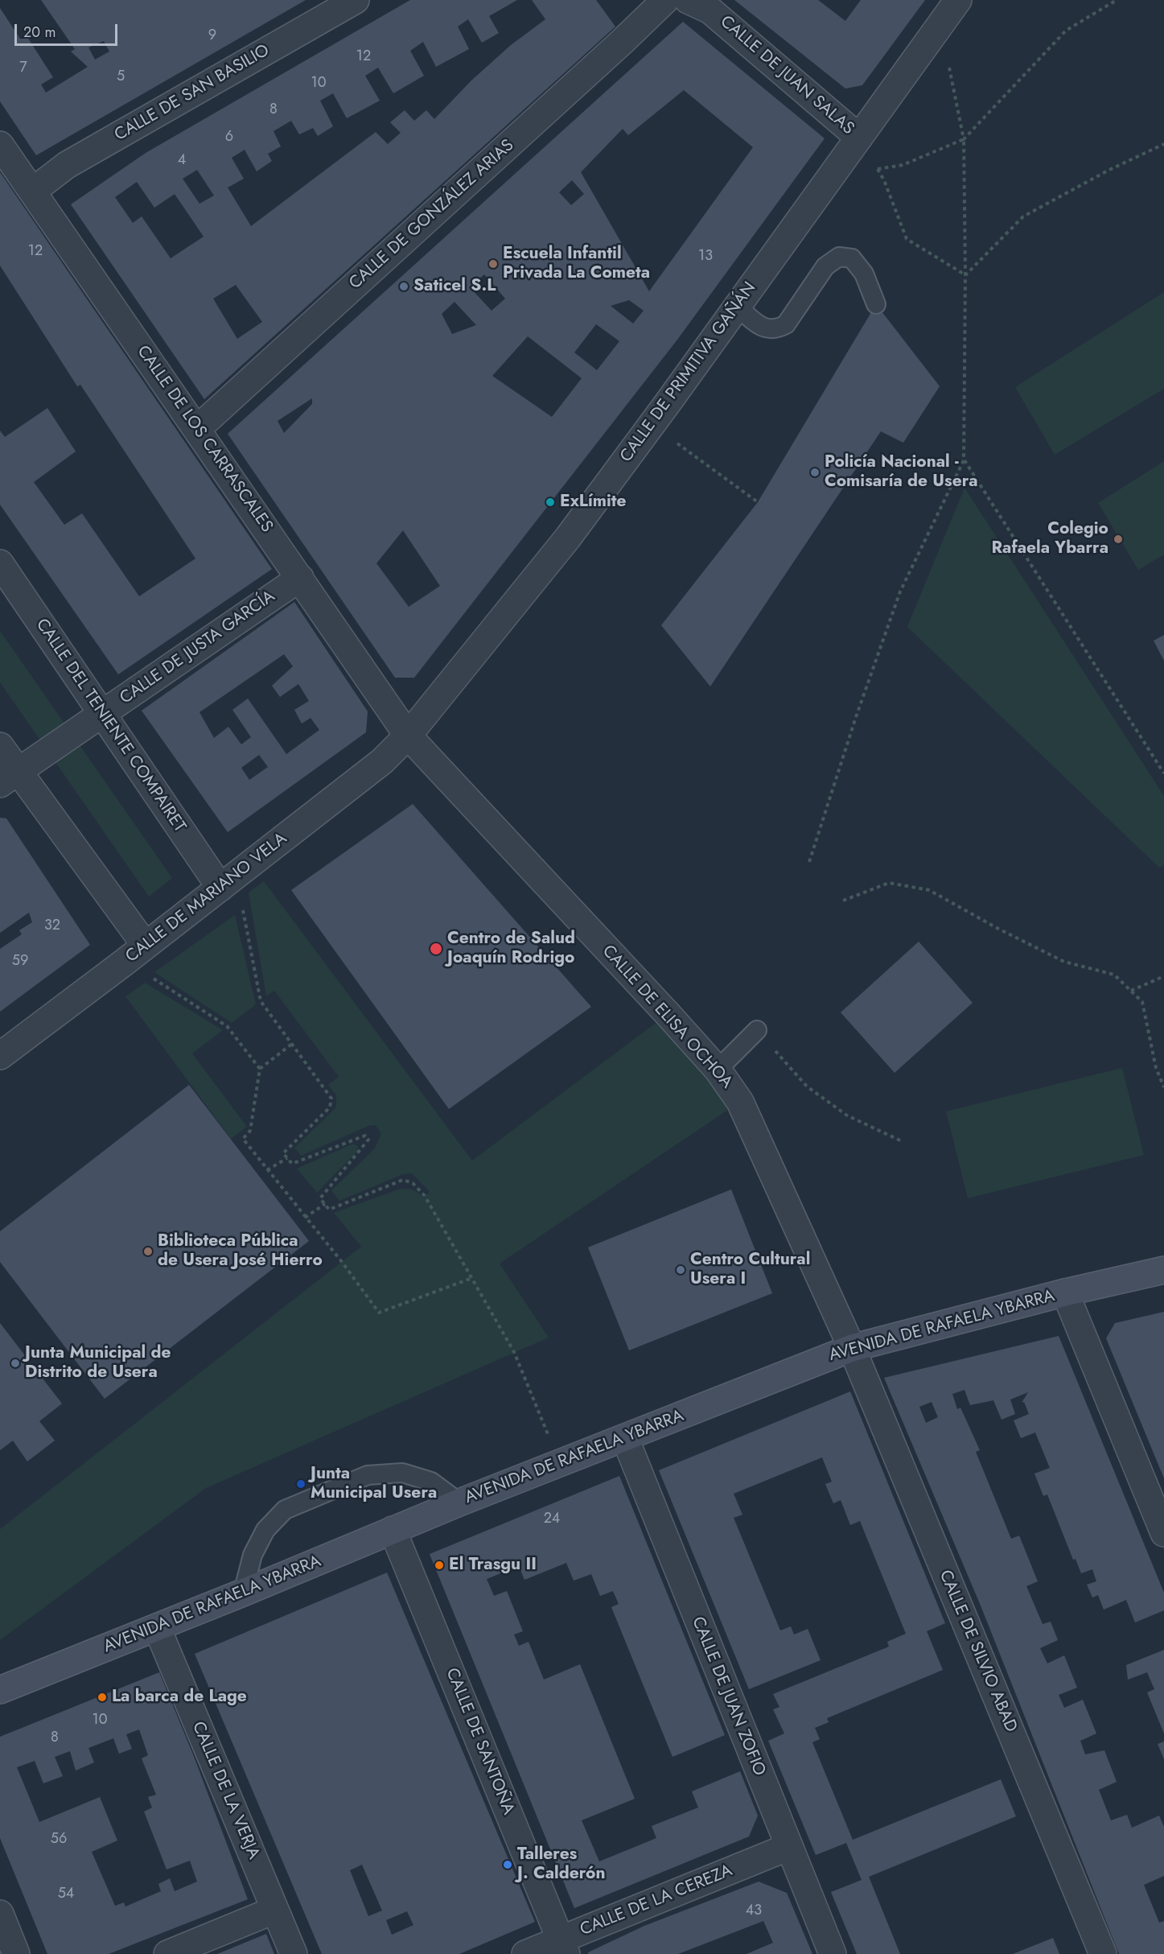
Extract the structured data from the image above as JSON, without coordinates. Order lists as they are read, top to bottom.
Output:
{
  "streets": {
    "main road": ["AVENIDA DE RAFAELA YBARRA"],
    "street": [
      "CALLE DE JUAN SALAS",
      "CALLE DE SAN BASILIO",
      "CALLE DE GONZÁLEZ ARIAS",
      "CALLE DE PRIMITIVA GAÑÁN",
      "CALLE DE LOS CARRASCALES",
      "CALLE DE JUSTA GARCÍA",
      "CALLE DEL TENIENTE COMPAIRET",
      "CALLE DE MARIANO VELA",
      "CALLE DE ELISA OCHOA",
      "CALLE DE SILVIO ABAD",
      "CALLE DE JUAN ZOFIO",
      "CALLE DE SANTOÑA",
      "CALLE DE LA VERJA",
      "CALLE DE LA CEREZA"
    ]
  },
  "crossings": [
    ["CALLE DE JUAN SALAS", "CALLE DE PRIMITIVA GAÑÁN"],
    ["CALLE DE SAN BASILIO", "CALLE DE LOS CARRASCALES"],
    ["CALLE DE GONZÁLEZ ARIAS", "CALLE DE LOS CARRASCALES"],
    ["CALLE DE PRIMITIVA GAÑÁN", "CALLE DE LOS CARRASCALES"],
    ["CALLE DE PRIMITIVA GAÑÁN", "CALLE DE MARIANO VELA"],
    ["CALLE DE PRIMITIVA GAÑÁN", "CALLE DE ELISA OCHOA"],
    ["CALLE DE LOS CARRASCALES", "CALLE DE JUSTA GARCÍA"],
    ["CALLE DE LOS CARRASCALES", "CALLE DE MARIANO VELA"],
    ["CALLE DE LOS CARRASCALES", "CALLE DE ELISA OCHOA"],
    ["CALLE DE JUSTA GARCÍA", "CALLE DEL TENIENTE COMPAIRET"],
    ["CALLE DEL TENIENTE COMPAIRET", "CALLE DE MARIANO VELA"],
    ["CALLE DE MARIANO VELA", "CALLE DE ELISA OCHOA"],
    ["CALLE DE ELISA OCHOA", "AVENIDA DE RAFAELA YBARRA"],
    ["CALLE DE ELISA OCHOA", "CALLE DE SILVIO ABAD"],
    ["AVENIDA DE RAFAELA YBARRA", "CALLE DE SILVIO ABAD"],
    ["AVENIDA DE RAFAELA YBARRA", "CALLE DE JUAN ZOFIO"],
    ["AVENIDA DE RAFAELA YBARRA", "CALLE DE SANTOÑA"],
    ["AVENIDA DE RAFAELA YBARRA", "CALLE DE LA VERJA"],
    ["CALLE DE JUAN ZOFIO", "CALLE DE LA CEREZA"],
    ["CALLE DE SANTOÑA", "CALLE DE LA CEREZA"]
  ],
  "places": [
    "Escuela Infantil Privada La Cometa",
    "Saticel S.L",
    "Policía Nacional - Comisaría de Usera",
    "ExLímite",
    "Colegio Rafaela Ybarra",
    "Centro de Salud Joaquín Rodrigo",
    "Biblioteca Pública de Usera José Hierro",
    "Centro Cultural Usera I",
    "Junta Municipal de Distrito de Usera",
    "Junta Municipal Usera",
    "El Trasgu II",
    "La barca de Lage",
    "Talleres J. Calderón"
  ],
  "house_numbers": [
    "9",
    "12",
    "7",
    "5",
    "10",
    "8",
    "6",
    "4",
    "12",
    "13",
    "32",
    "59",
    "24",
    "10",
    "8",
    "56",
    "54",
    "43"
  ],
  "scale_bar": "20 m"
}
